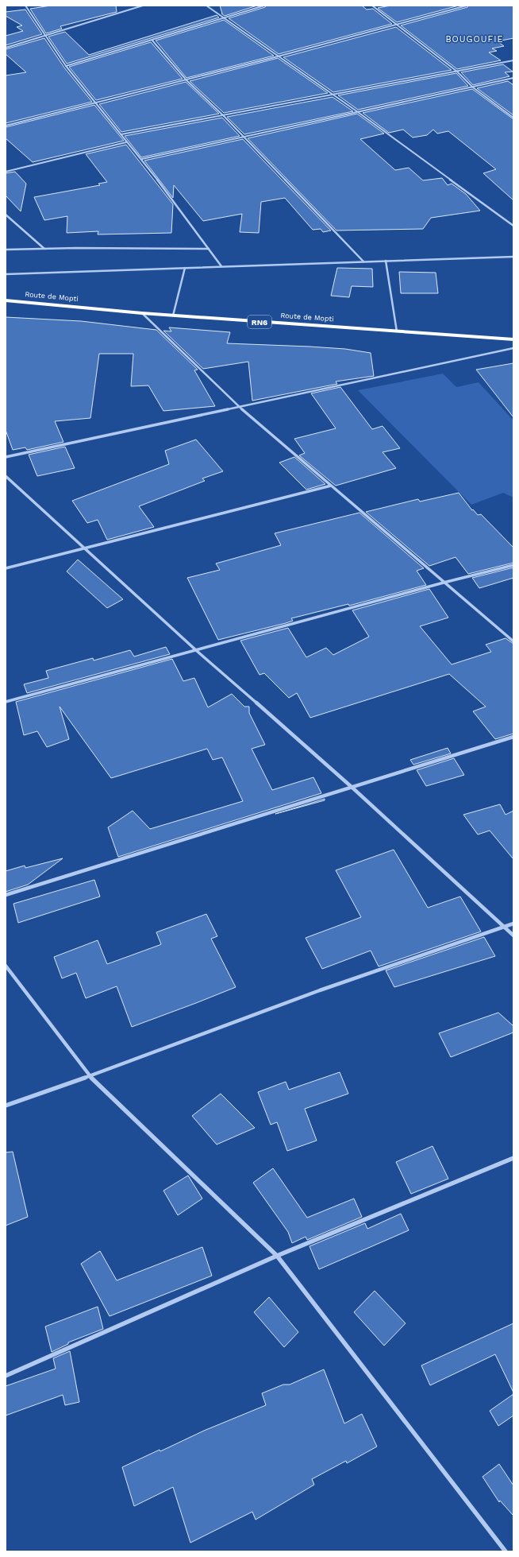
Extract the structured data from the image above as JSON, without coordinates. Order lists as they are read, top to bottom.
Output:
{
  "streets": {
    "highway": ["Route de Mopti", "RN6"]
  },
  "districts": ["BOUGOUFIE"]
}
